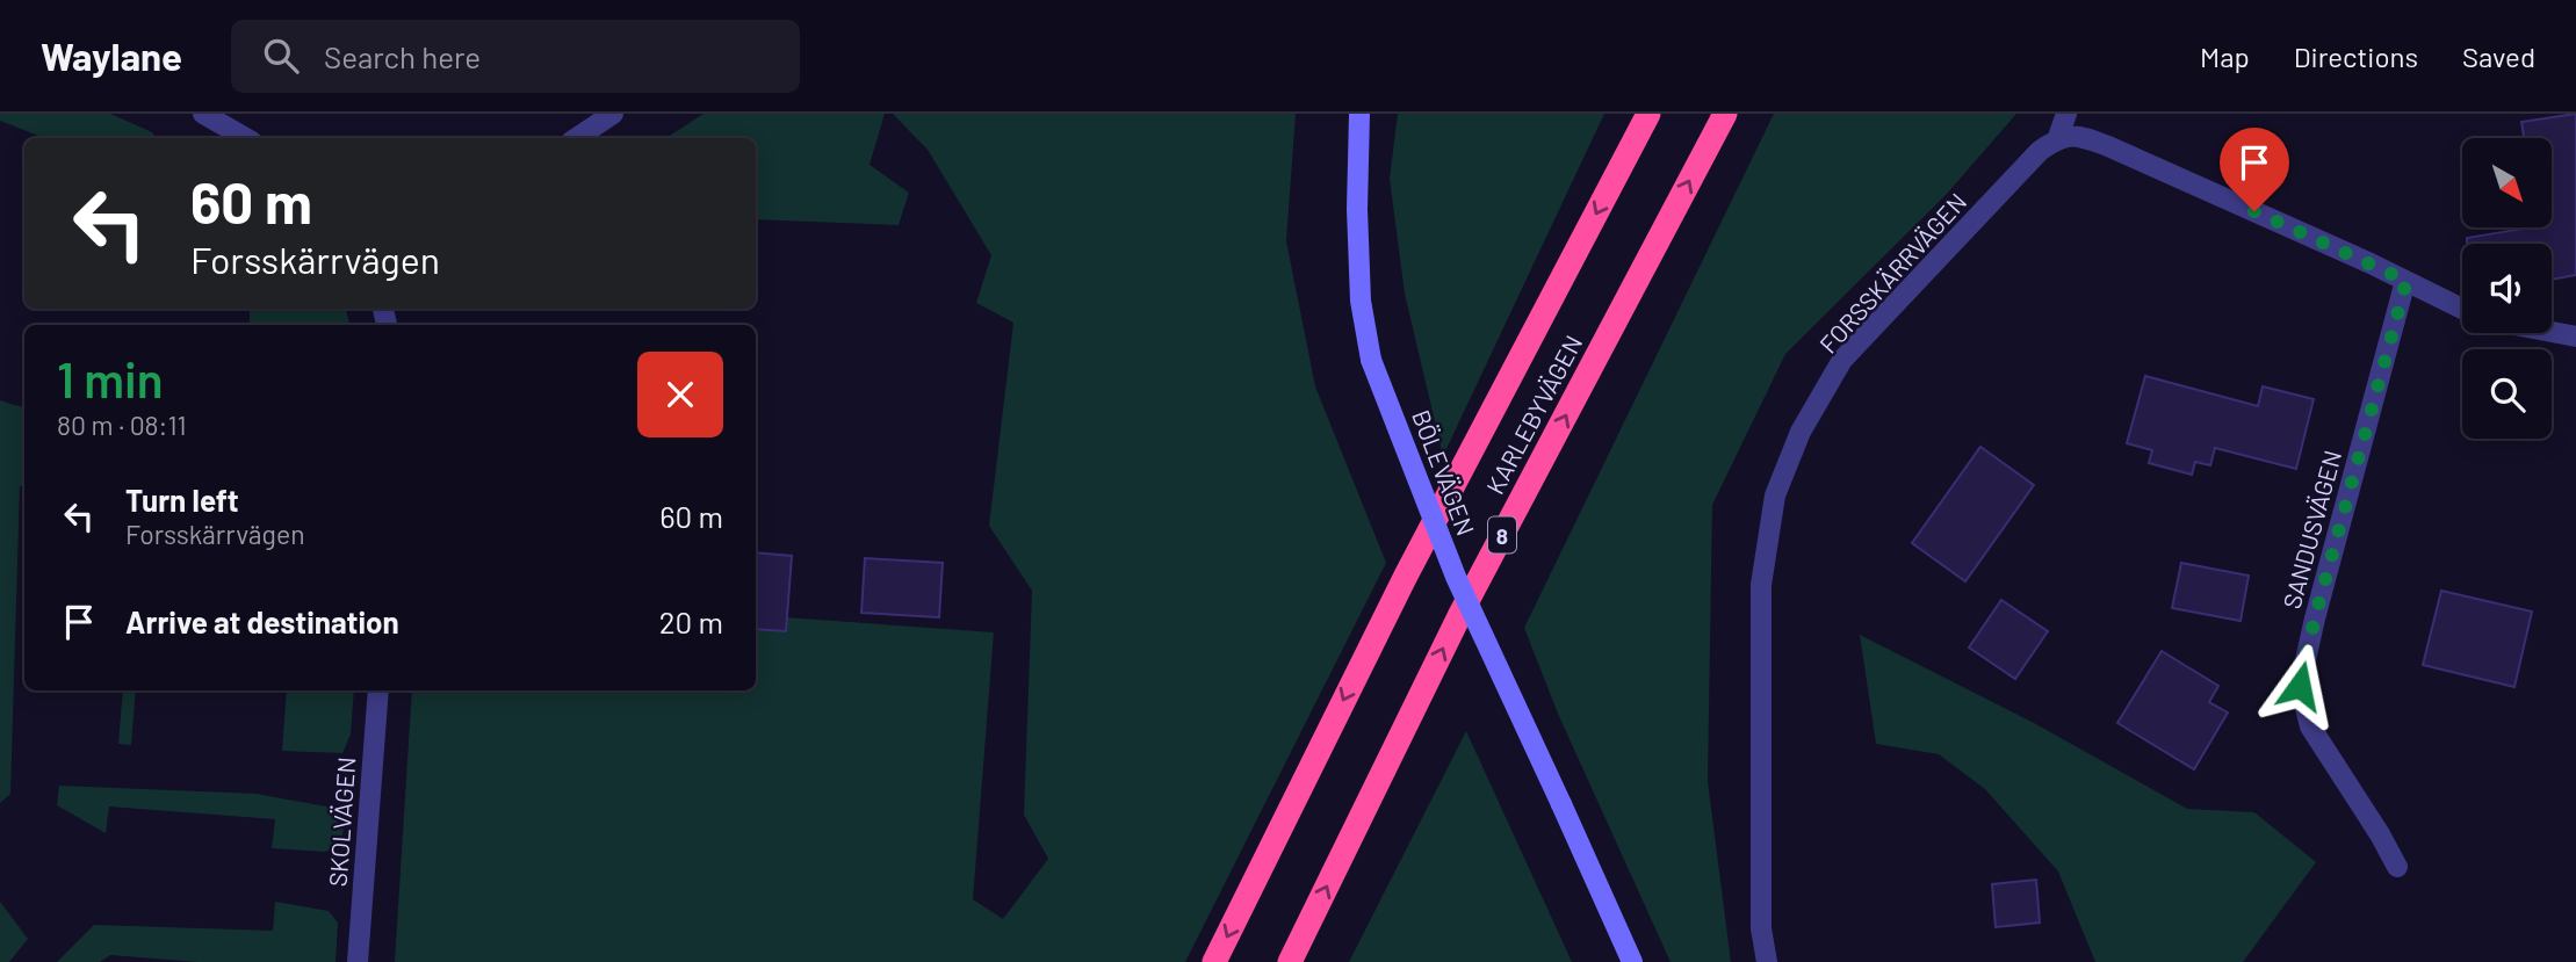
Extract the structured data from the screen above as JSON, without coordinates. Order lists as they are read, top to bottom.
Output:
{
  "streets": {
    "highway": ["KARLEBYVÄGEN", "8"],
    "main road": ["BÖLEVÄGEN"],
    "street": ["FORSSKÄRRVÄGEN", "SANDUSVÄGEN", "SKOLVÄGEN"]
  },
  "north": "bottom right",
  "page": {
    "header": "Waylane",
    "search": "Search here",
    "nav": ["Map", "Directions", "Saved"],
    "turn": ["60 m", "Forsskärrvägen"],
    "heading": ["1 min", "80 m · 08:11"],
    "list": [
      {
        "name": "Turn left",
        "note": "Forsskärrvägen",
        "value": "60 m"
      },
      {
        "name": "Arrive at destination",
        "value": "20 m"
      }
    ]
  }
}
